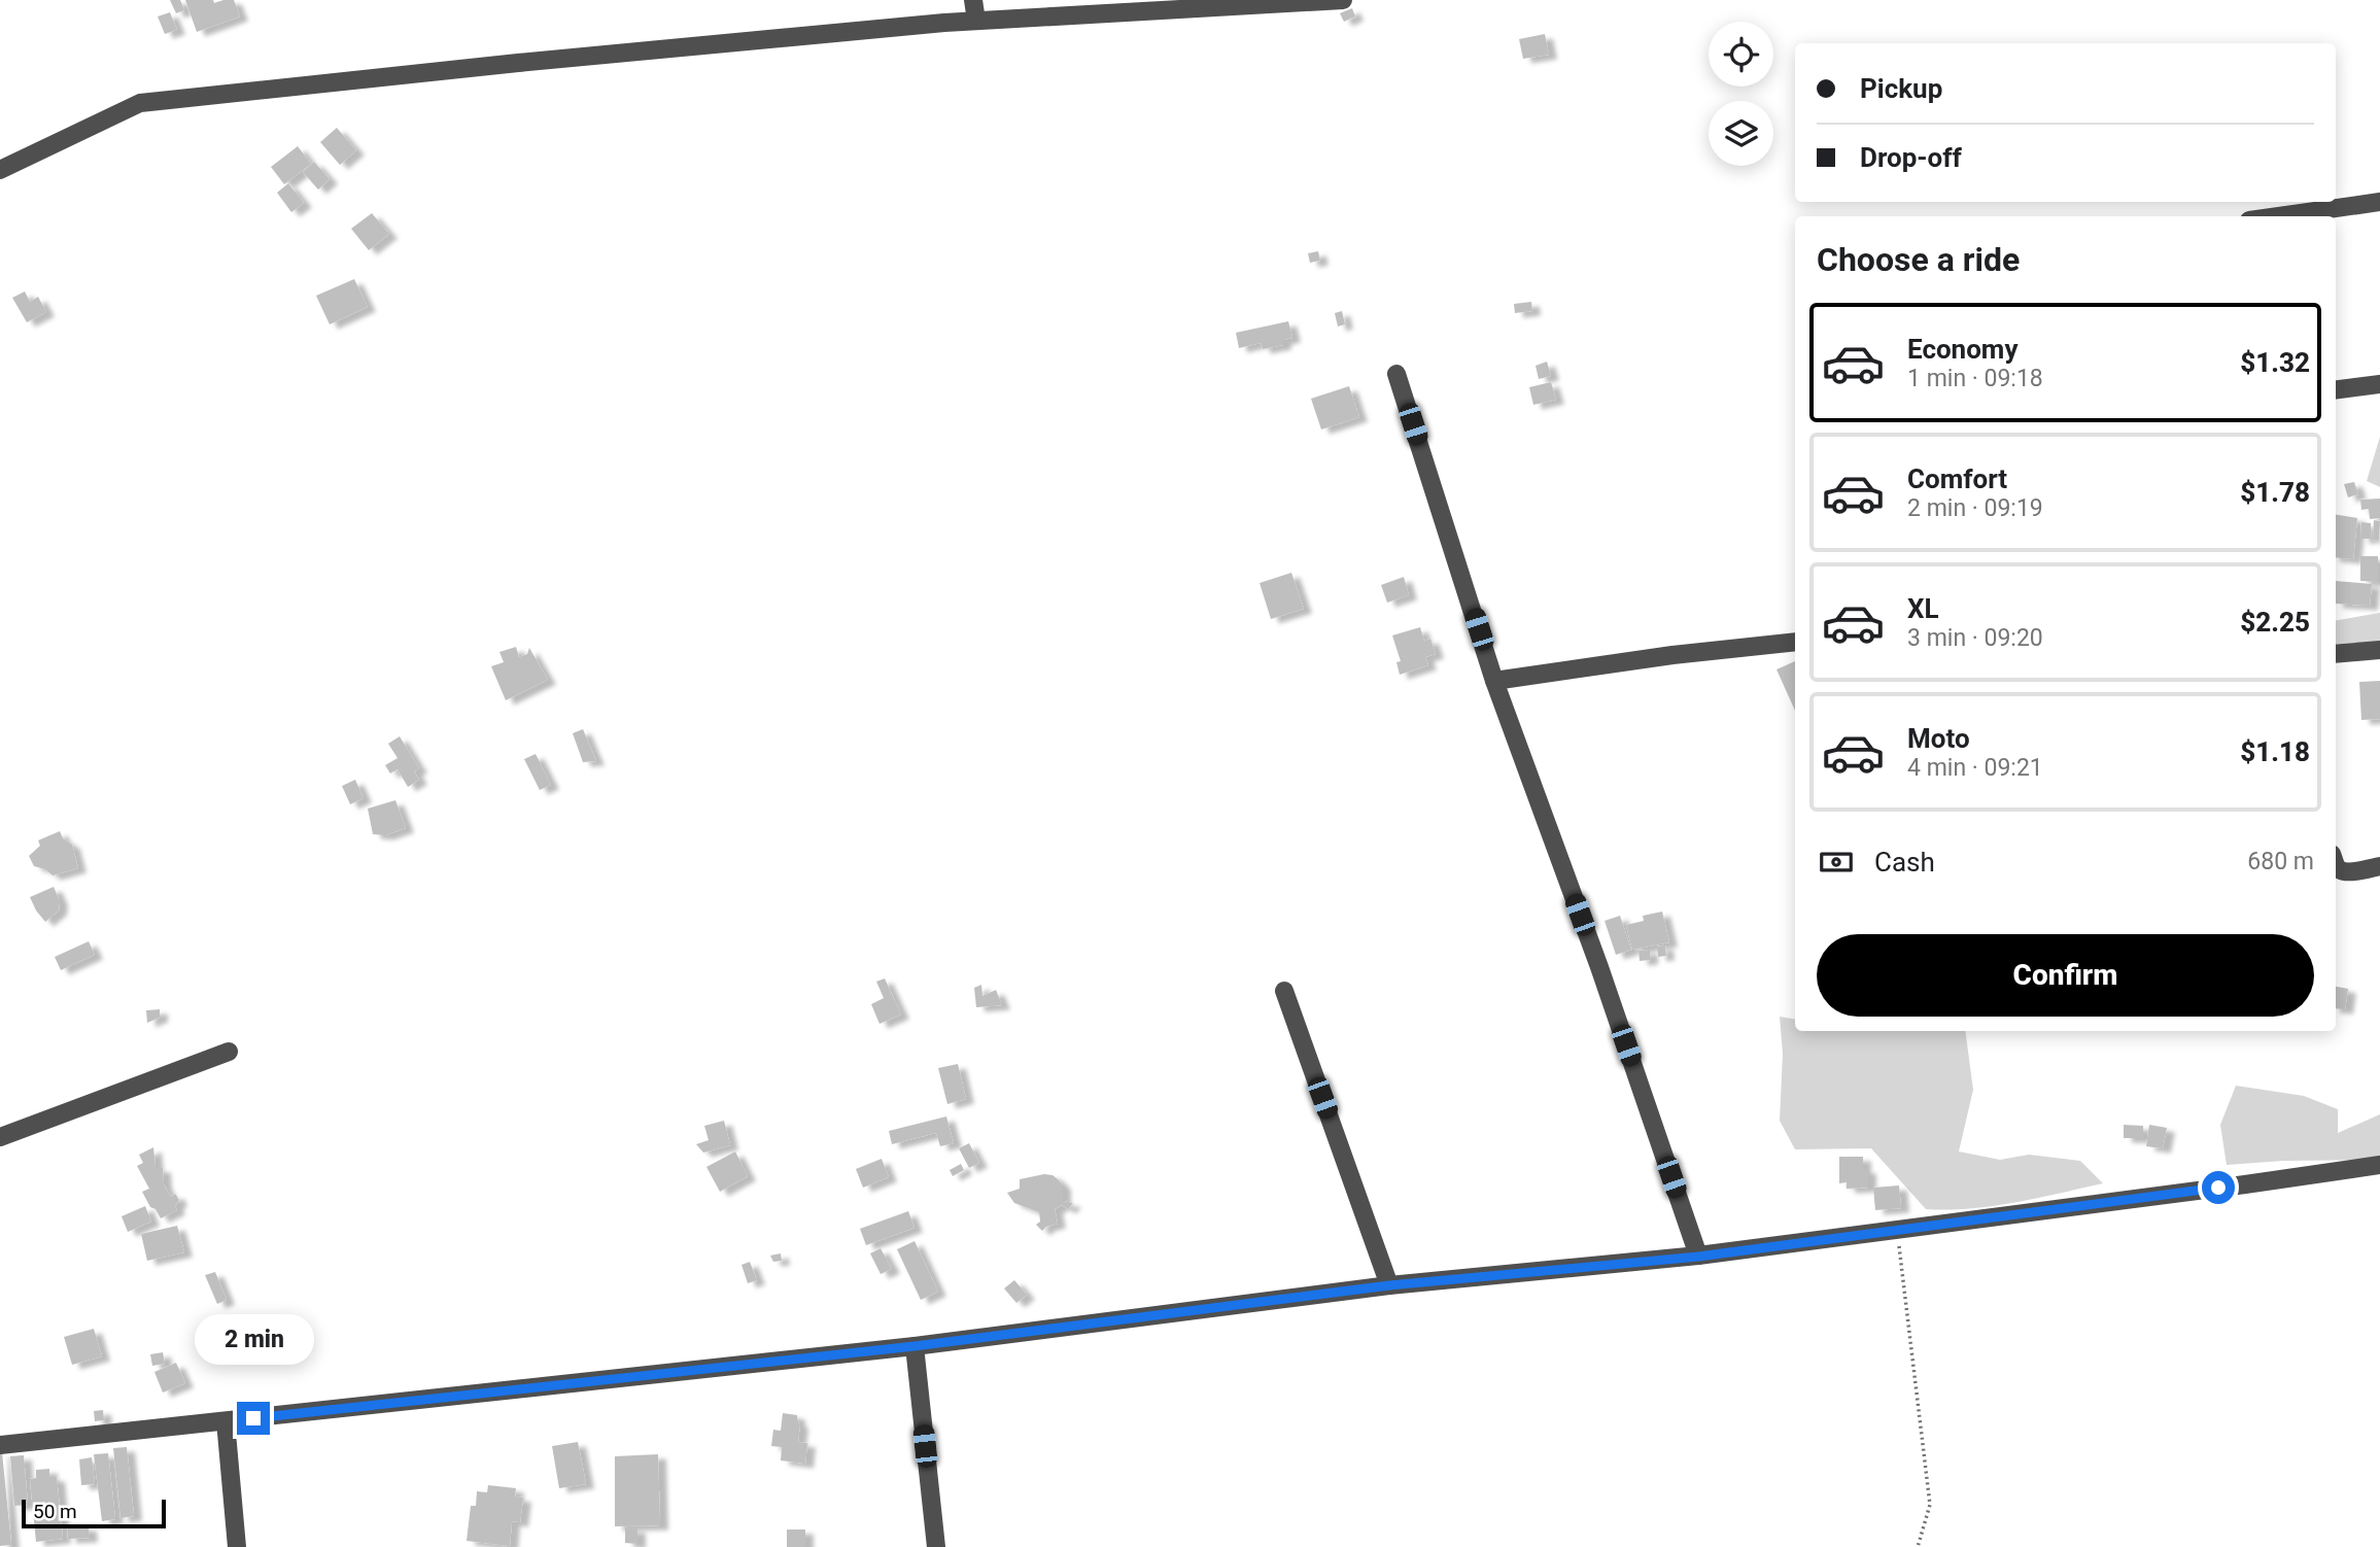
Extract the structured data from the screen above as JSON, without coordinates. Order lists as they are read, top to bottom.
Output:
{
  "scale_bar": "50 m",
  "page": {
    "banner": ["Pickup", "Drop-off"],
    "heading": "Choose a ride",
    "list": [
      {
        "name": "Economy",
        "note": "1 min · 09:18",
        "value": "$1.32"
      },
      {
        "name": "Comfort",
        "note": "2 min · 09:19",
        "value": "$1.78"
      },
      {
        "name": "XL",
        "note": "3 min · 09:20",
        "value": "$2.25"
      },
      {
        "name": "Moto",
        "note": "4 min · 09:21",
        "value": "$1.18"
      }
    ],
    "pay": ["Cash", "680 m"],
    "buttons": "Confirm",
    "bubble": "2 min",
    "scale": "50 m"
  }
}
